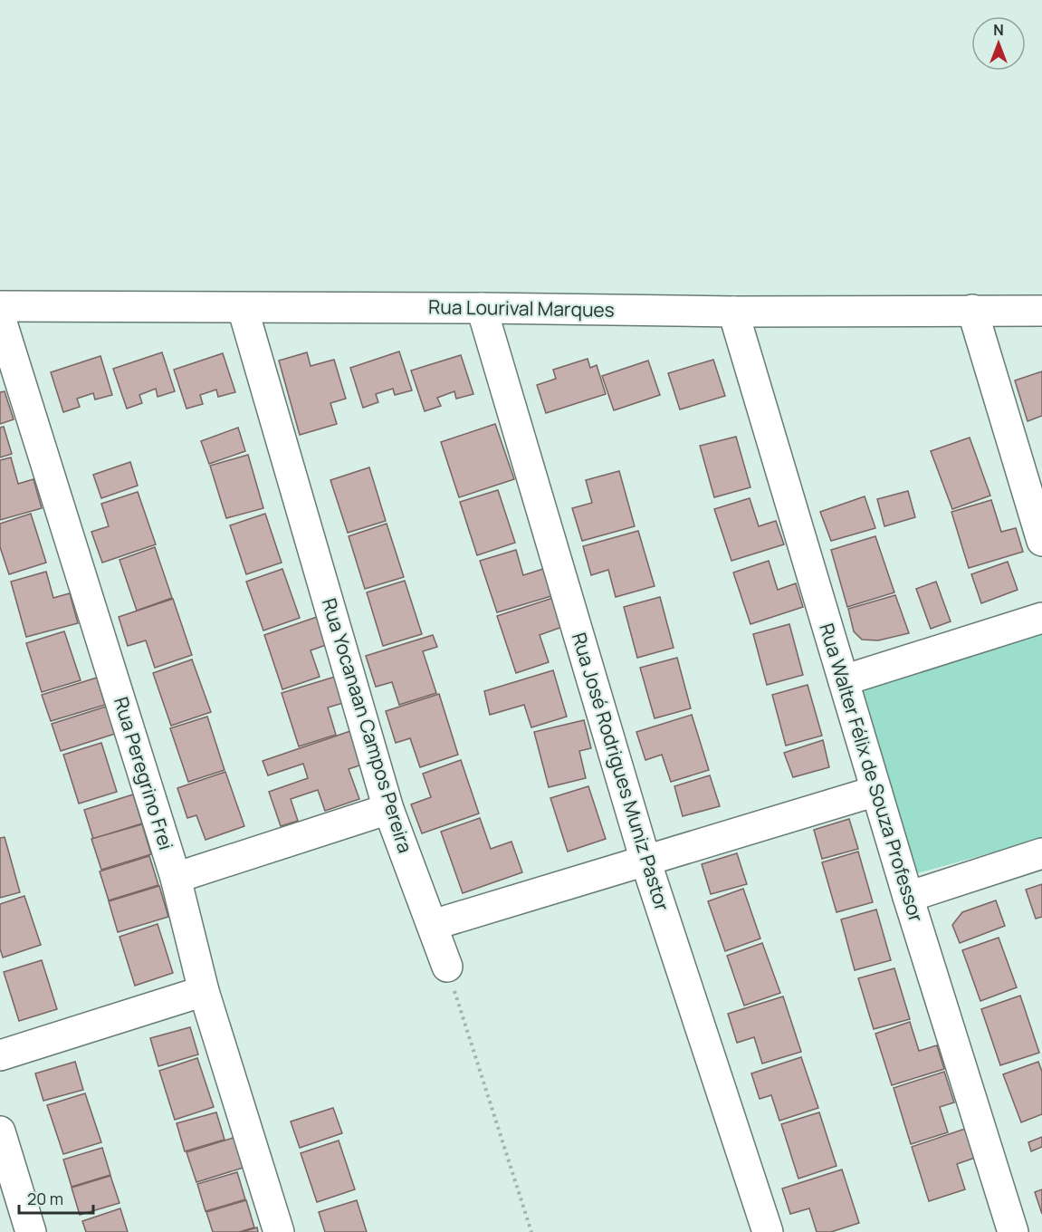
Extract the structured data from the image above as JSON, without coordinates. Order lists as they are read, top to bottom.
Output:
{
  "streets": {
    "street": [
      "Rua Lourival Marques",
      "Rua Yocanaan Campos Pereira",
      "Rua José Rodrigues Muniz Pastor",
      "Rua Walter Félix de Souza Professor",
      "Rua Peregrino Frei"
    ]
  },
  "crossings": [
    ["Rua Lourival Marques", "Rua Yocanaan Campos Pereira"],
    ["Rua Lourival Marques", "Rua José Rodrigues Muniz Pastor"],
    ["Rua Lourival Marques", "Rua Walter Félix de Souza Professor"]
  ],
  "scale_bar": "20 m",
  "north": "top"
}
